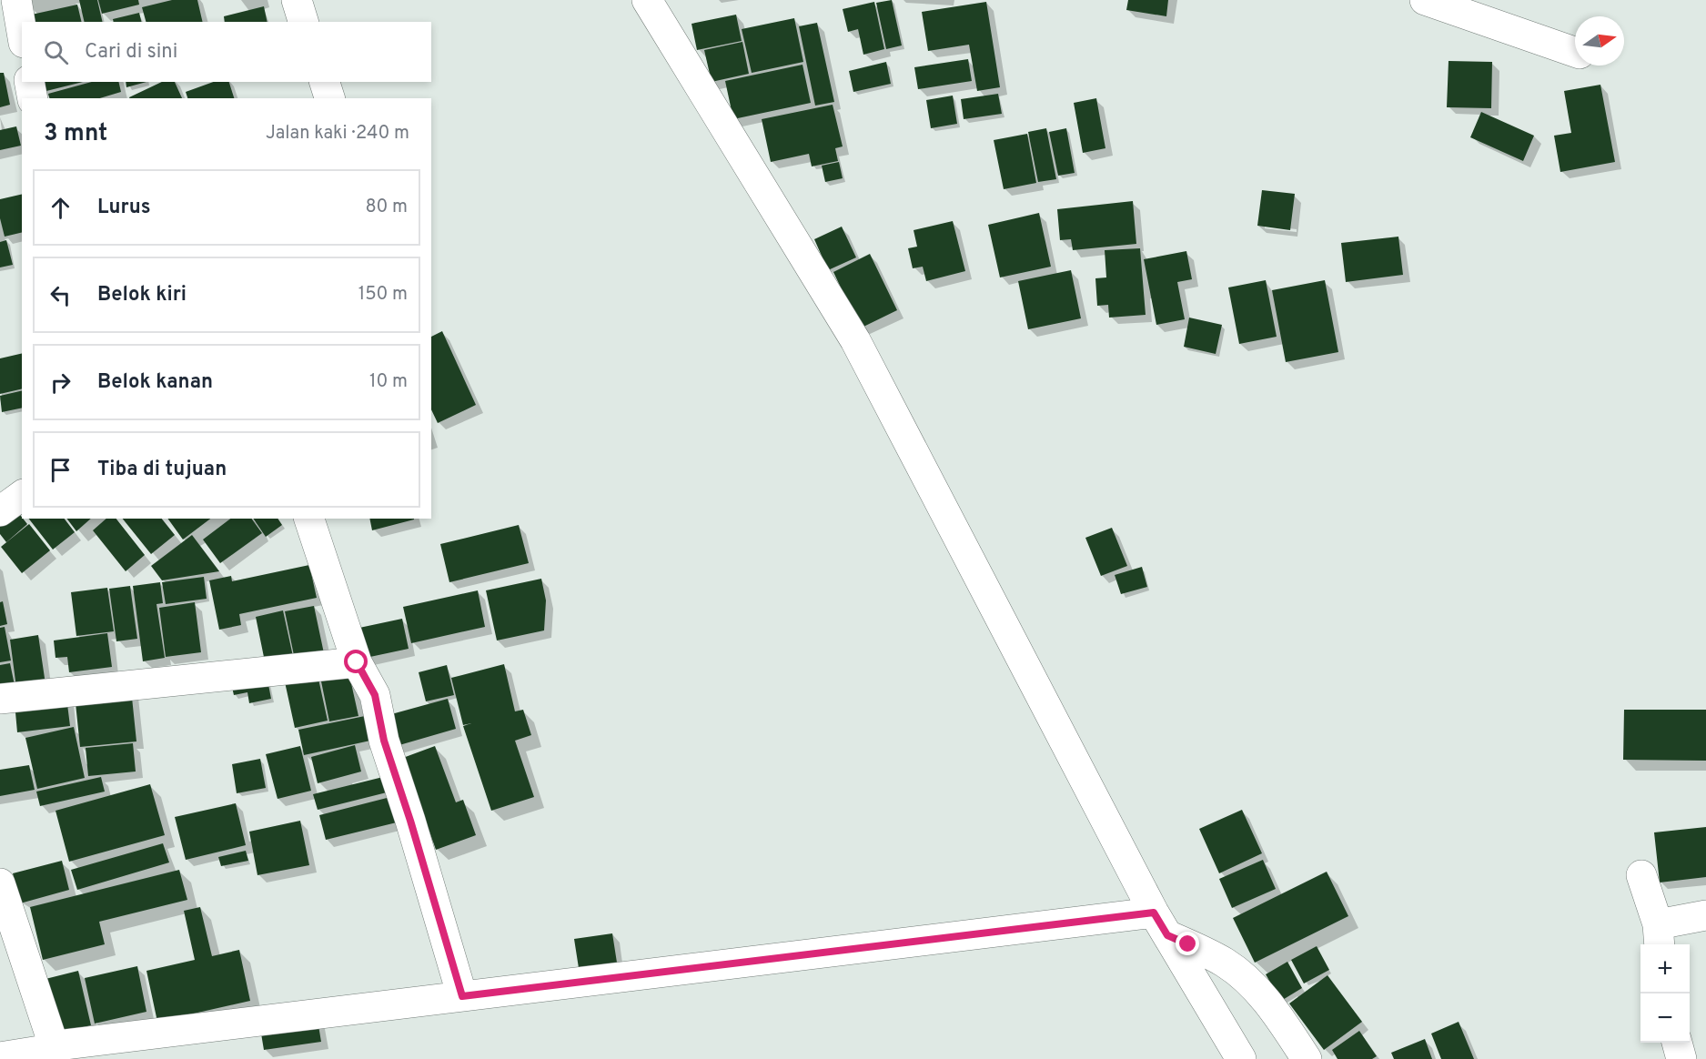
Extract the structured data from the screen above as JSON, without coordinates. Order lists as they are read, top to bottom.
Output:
{
  "north": "right",
  "page": {
    "search": "Cari di sini",
    "heading": ["3 mnt", "Jalan kaki · 240 m"],
    "list": [
      ["Lurus", "80 m"],
      ["Belok kiri", "150 m"],
      ["Belok kanan", "10 m"],
      "Tiba di tujuan"
    ],
    "map_buttons": ["+", "−"]
  }
}
